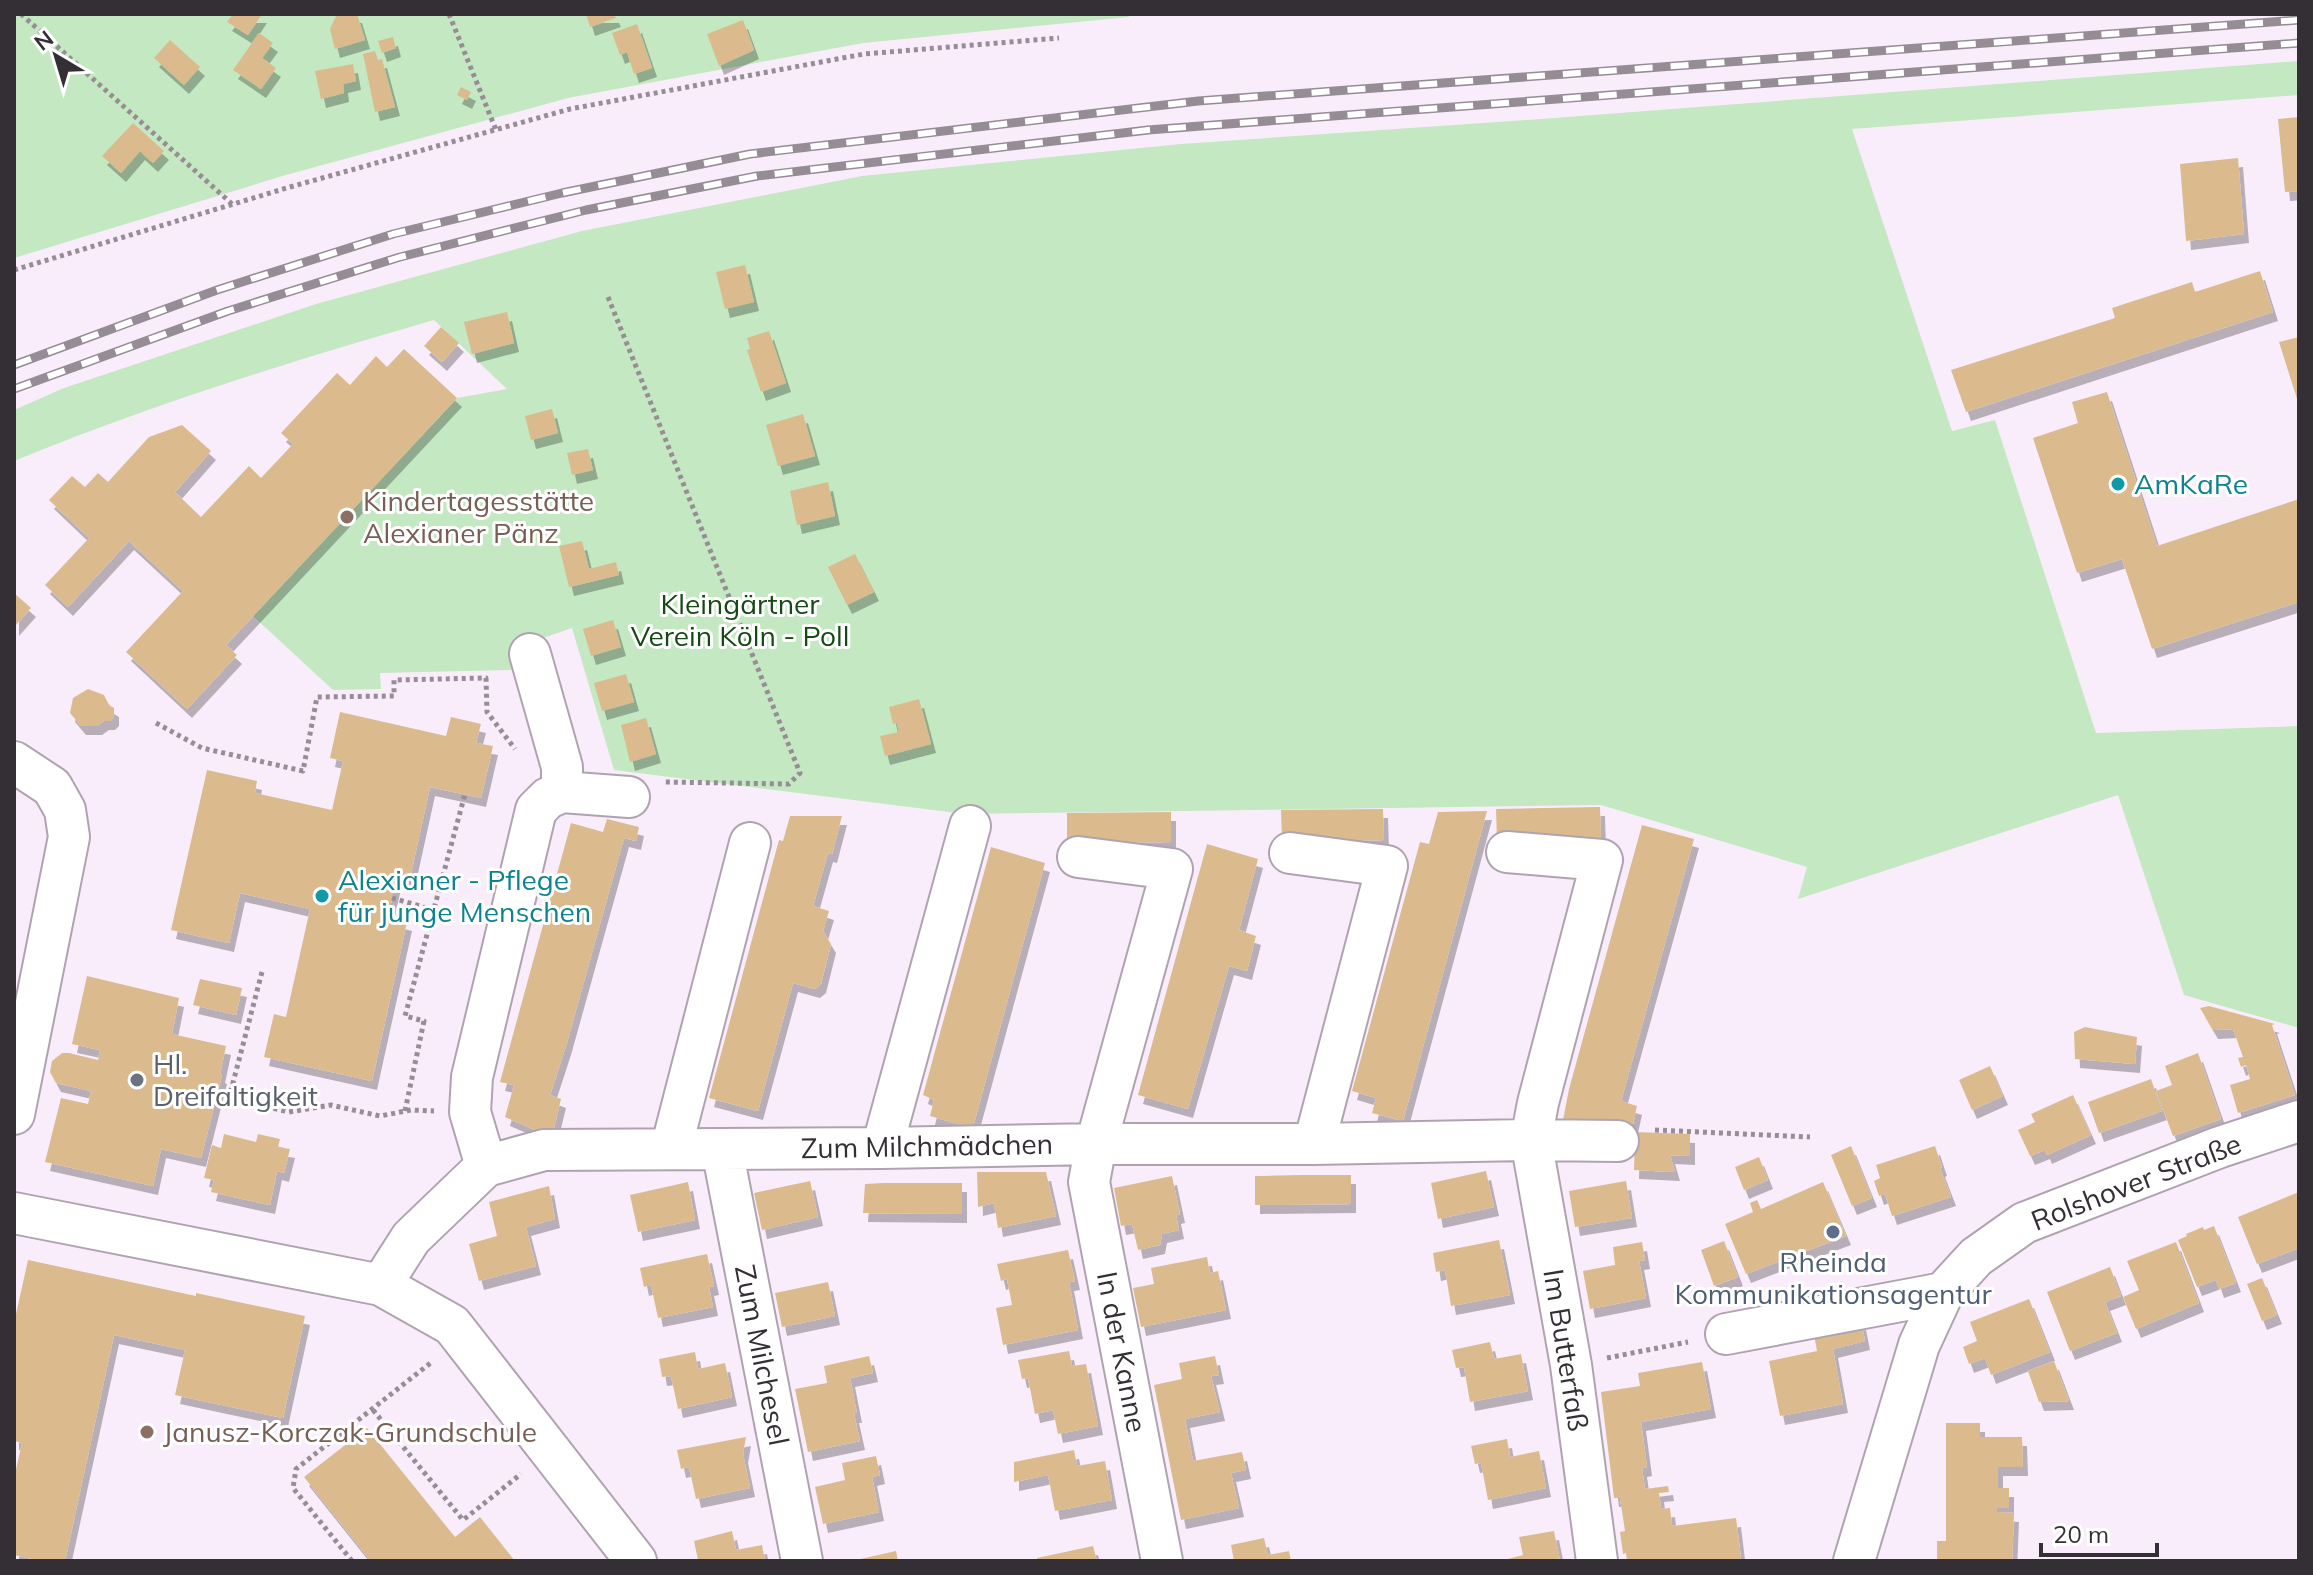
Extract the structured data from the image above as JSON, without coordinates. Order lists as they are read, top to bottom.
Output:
{
  "streets": {
    "street": [
      "Zum Milchmädchen",
      "Rolshover Straße",
      "Im Butterfaß",
      "In der Kanne",
      "Zum Milchesel"
    ]
  },
  "crossings": [
    ["Zum Milchmädchen", "Im Butterfaß"],
    ["Zum Milchmädchen", "In der Kanne"],
    ["Zum Milchmädchen", "Zum Milchesel"]
  ],
  "parks": ["Kleingärtner Verein Köln - Poll"],
  "places": [
    "AmKaRe",
    "Kindertagesstätte Alexianer Pänz",
    "Alexianer - Pflege für junge Menschen",
    "Hl. Dreifaltigkeit",
    "Rheinda Kommunikationsagentur",
    "Janusz-Korczak-Grundschule"
  ],
  "scale_bar": "20 m",
  "north": "top left"
}
